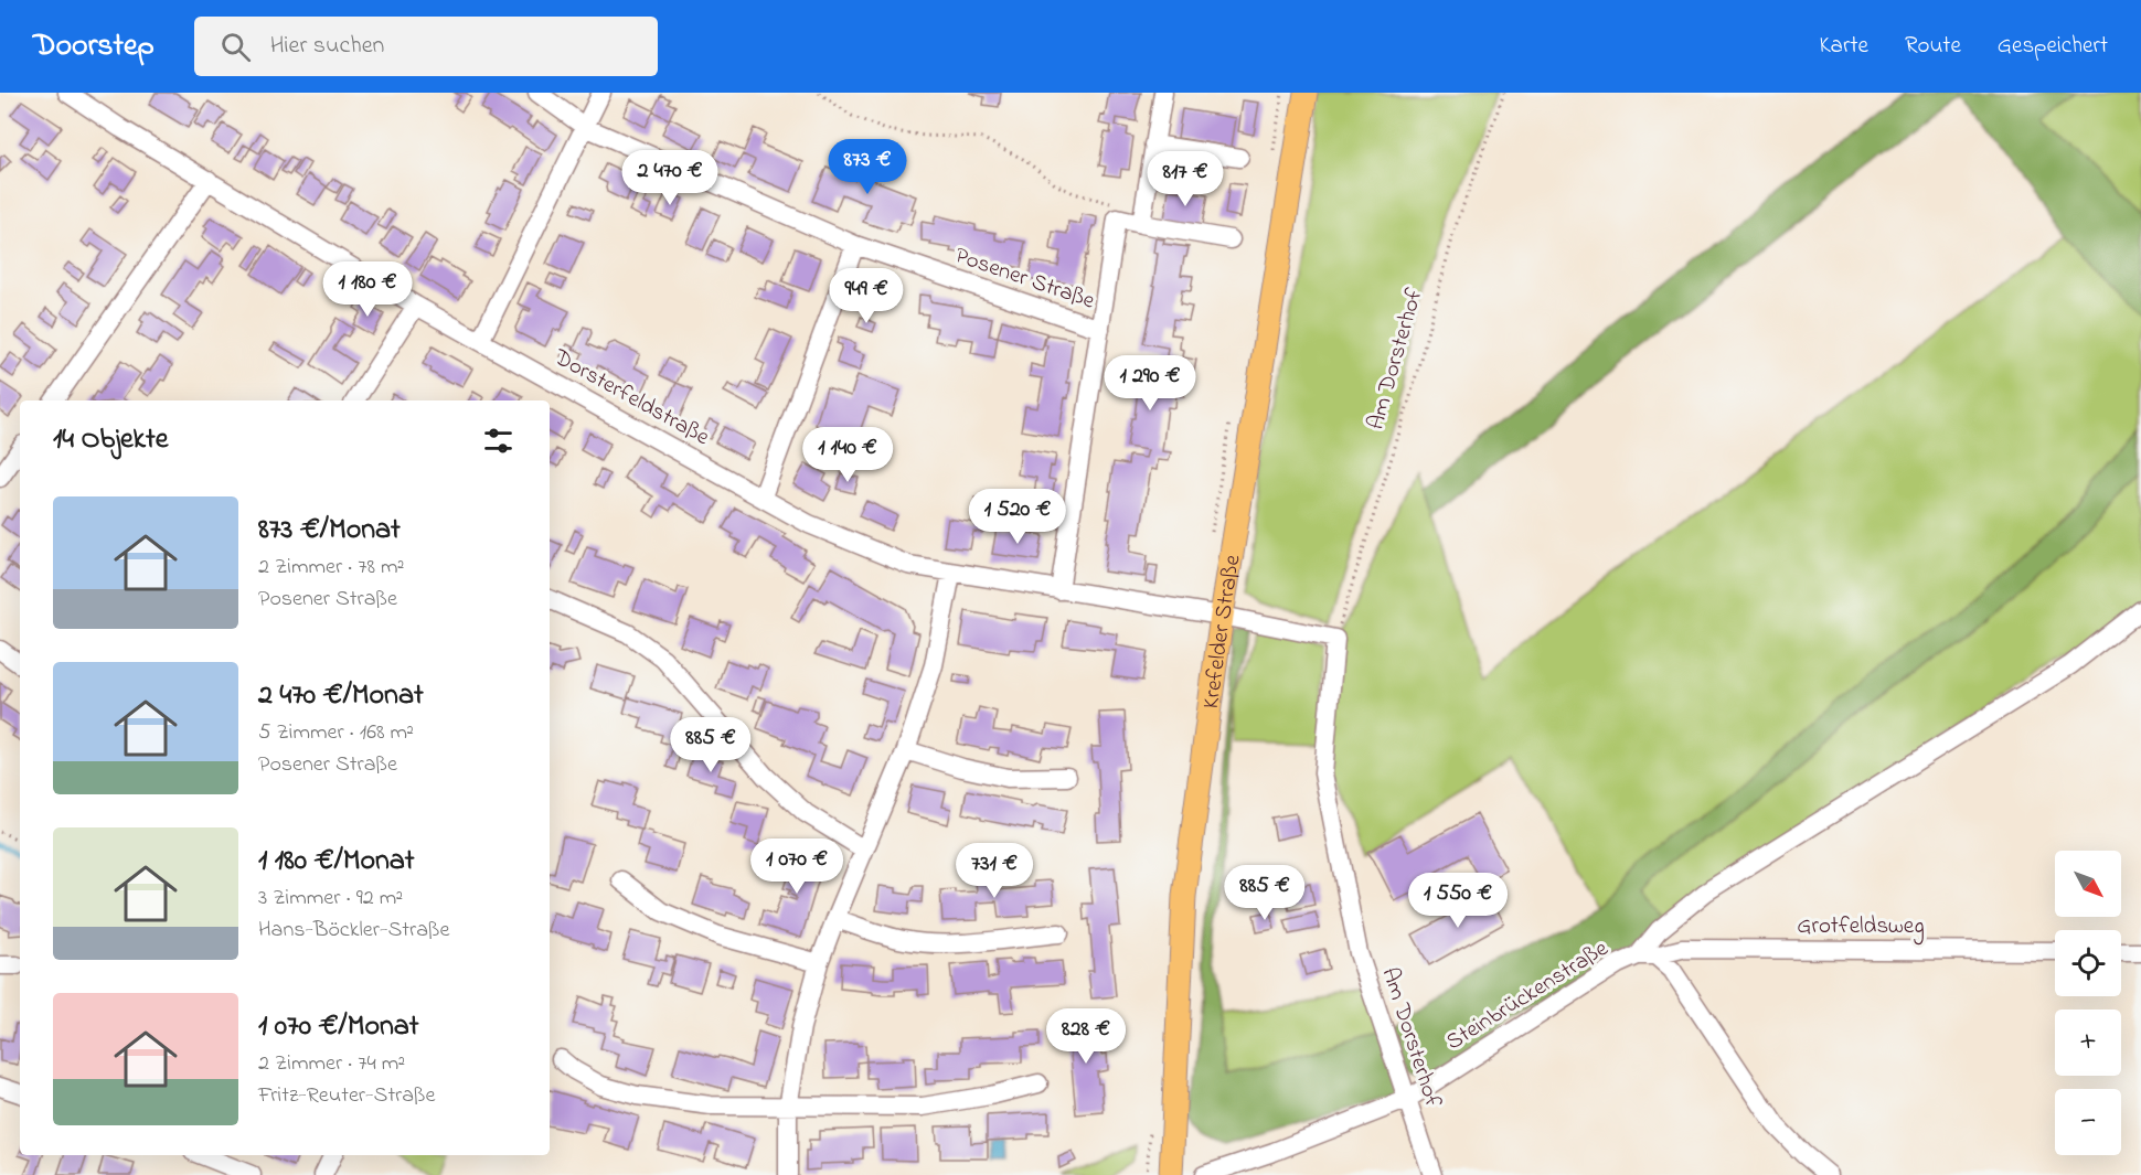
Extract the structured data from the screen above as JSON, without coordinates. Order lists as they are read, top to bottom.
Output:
{
  "streets": {
    "main road": ["Krefelder Straße"],
    "street": [
      "Posener Straße",
      "Am Dorsterhof",
      "Dorsterfeldstraße",
      "Grotfeldsweg",
      "Steinbrückenstraße"
    ]
  },
  "crossings": [
    ["Am Dorsterhof", "Steinbrückenstraße"],
    ["Dorsterfeldstraße", "Krefelder Straße"],
    ["Grotfeldsweg", "Steinbrückenstraße"]
  ],
  "north": "bottom right",
  "page": {
    "header": "Doorstep",
    "search": "Hier suchen",
    "nav": ["Karte", "Route", "Gespeichert"],
    "price": [
      "873 €",
      "2 470 €",
      "817 €",
      "1 180 €",
      "949 €",
      "1 290 €",
      "1 140 €",
      "1 520 €",
      "885 €",
      "1 070 €",
      "731 €",
      "885 €",
      "1 550 €",
      "828 €"
    ],
    "heading": "14 Objekte",
    "list": [
      {
        "name": "873 €/Monat",
        "note": "2 Zimmer · 78 m² · Posener Straße"
      },
      {
        "name": "2 470 €/Monat",
        "note": "5 Zimmer · 168 m² · Posener Straße"
      },
      {
        "name": "1 180 €/Monat",
        "note": "3 Zimmer · 92 m² · Hans-Böckler-Straße"
      },
      {
        "name": "1 070 €/Monat",
        "note": "2 Zimmer · 74 m² · Fritz-Reuter-Straße"
      }
    ],
    "map_buttons": ["+", "−"]
  }
}
